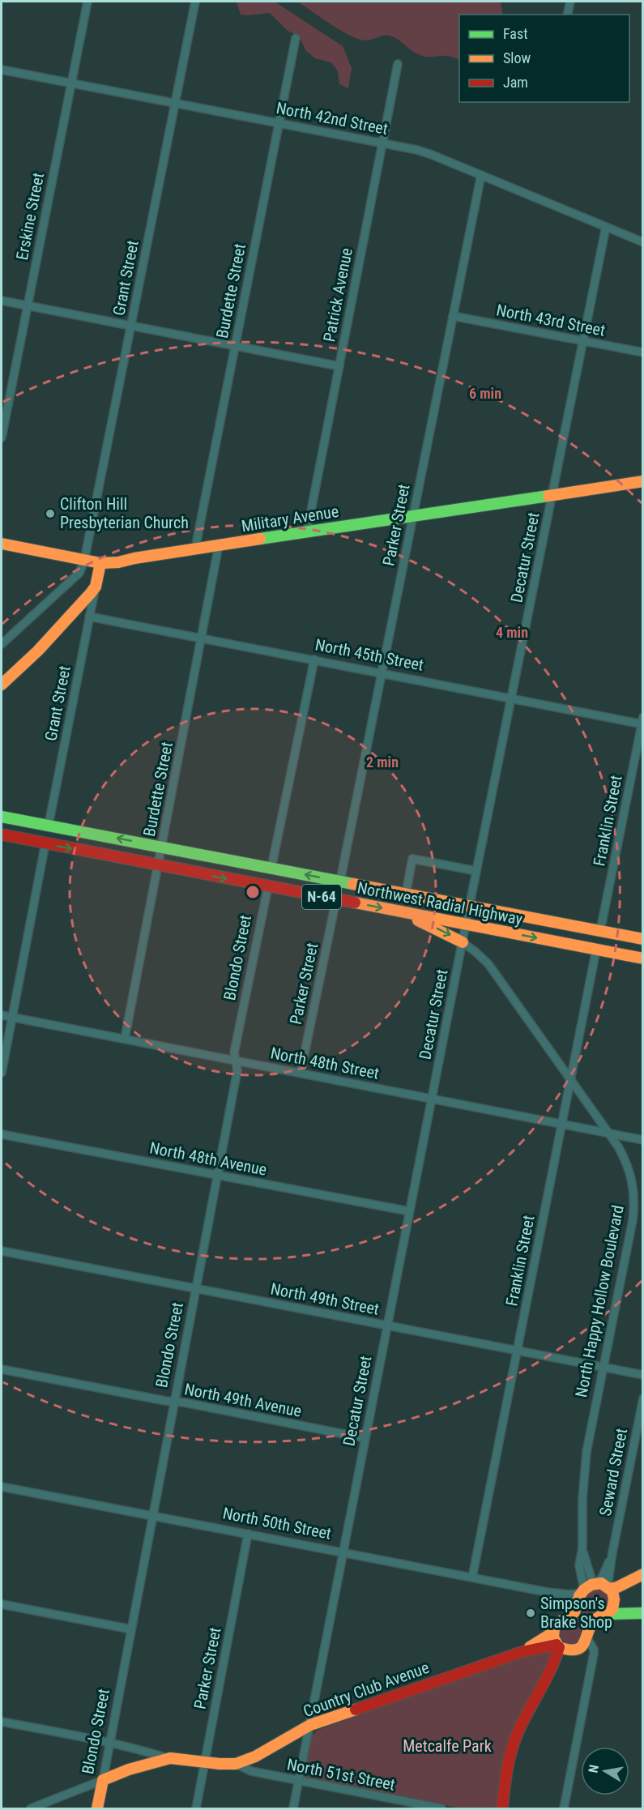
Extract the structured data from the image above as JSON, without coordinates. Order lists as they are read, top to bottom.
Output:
{
  "streets": {
    "main road": [
      "Military Avenue",
      "N-64",
      "Northwest Radial Highway",
      "Blondo Street",
      "North 50th Street",
      "Country Club Avenue"
    ],
    "street": [
      "North 42nd Street",
      "Erskine Street",
      "Grant Street",
      "Burdette Street",
      "Patrick Avenue",
      "North 43rd Street",
      "Parker Street",
      "Decatur Street",
      "North 45th Street",
      "Franklin Street",
      "North 48th Street",
      "North 48th Avenue",
      "North 49th Street",
      "North Happy Hollow Boulevard",
      "North 49th Avenue",
      "Seward Street",
      "North 51st Street"
    ]
  },
  "crossings": [
    ["North 42nd Street", "Erskine Street"],
    ["North 42nd Street", "Grant Street"],
    ["North 42nd Street", "Burdette Street"],
    ["North 42nd Street", "Patrick Avenue"],
    ["North 42nd Street", "Parker Street"],
    ["North 42nd Street", "Decatur Street"],
    ["Grant Street", "North 45th Street"],
    ["Grant Street", "Northwest Radial Highway"],
    ["Burdette Street", "Military Avenue"],
    ["Burdette Street", "North 45th Street"],
    ["Burdette Street", "Northwest Radial Highway"],
    ["Burdette Street", "North 48th Street"],
    ["Patrick Avenue", "Military Avenue"],
    ["North 43rd Street", "Parker Street"],
    ["North 43rd Street", "Decatur Street"],
    ["Military Avenue", "Parker Street"],
    ["Military Avenue", "Decatur Street"],
    ["Parker Street", "North 45th Street"],
    ["Parker Street", "Northwest Radial Highway"],
    ["Parker Street", "North 48th Street"],
    ["Parker Street", "North 50th Street"],
    ["Parker Street", "Country Club Avenue"],
    ["Decatur Street", "North 45th Street"],
    ["Decatur Street", "Northwest Radial Highway"],
    ["Decatur Street", "North 48th Street"],
    ["Decatur Street", "North 48th Avenue"],
    ["Decatur Street", "North 49th Street"],
    ["Decatur Street", "North Happy Hollow Boulevard"],
    ["Decatur Street", "North 49th Avenue"],
    ["Decatur Street", "North 50th Street"],
    ["Decatur Street", "Country Club Avenue"],
    ["Decatur Street", "North 51st Street"],
    ["North 45th Street", "Franklin Street"],
    ["Franklin Street", "Northwest Radial Highway"],
    ["Franklin Street", "North 48th Street"],
    ["Franklin Street", "North 49th Street"],
    ["Franklin Street", "North Happy Hollow Boulevard"],
    ["Franklin Street", "North 50th Street"],
    ["Northwest Radial Highway", "Blondo Street"],
    ["Blondo Street", "North 48th Street"],
    ["Blondo Street", "North 48th Avenue"],
    ["Blondo Street", "North 49th Street"],
    ["Blondo Street", "North 49th Avenue"],
    ["Blondo Street", "North 50th Street"],
    ["Blondo Street", "Country Club Avenue"],
    ["North 48th Street", "North Happy Hollow Boulevard"],
    ["North 49th Street", "North Happy Hollow Boulevard"],
    ["North Happy Hollow Boulevard", "Seward Street"],
    ["North Happy Hollow Boulevard", "North 50th Street"],
    ["North Happy Hollow Boulevard", "Country Club Avenue"],
    ["Seward Street", "North 50th Street"],
    ["Seward Street", "Country Club Avenue"],
    ["North 50th Street", "Country Club Avenue"],
    ["Country Club Avenue", "North 51st Street"]
  ],
  "parks": ["Metcalfe Park"],
  "places": ["Clifton Hill Presbyterian Church", "Simpson's Brake Shop"],
  "legend": ["Fast", "Slow", "Jam"],
  "north": "left",
  "rings": ["6 min", "4 min", "2 min"]
}
